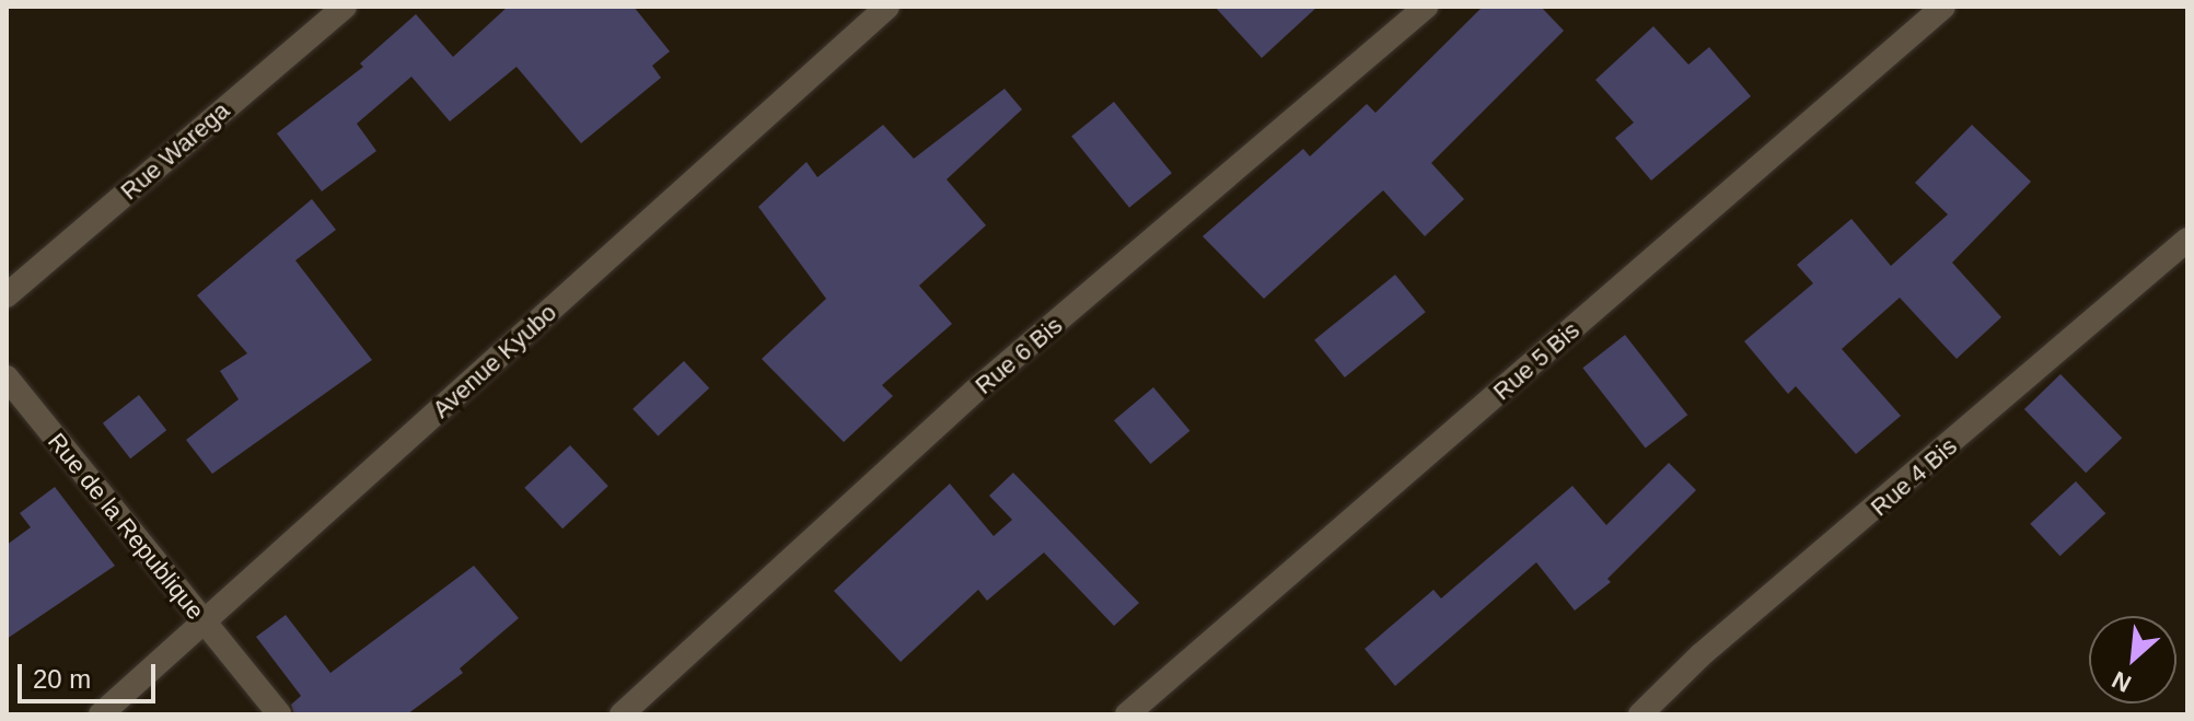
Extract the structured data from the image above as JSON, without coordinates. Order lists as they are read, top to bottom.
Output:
{
  "streets": {
    "street": [
      "Rue Warega",
      "Rue 6 Bis",
      "Avenue Kyubo",
      "Rue 5 Bis",
      "Rue 4 Bis",
      "Rue de la Republique"
    ]
  },
  "crossings": [
    ["Avenue Kyubo", "Rue de la Republique"]
  ],
  "scale_bar": "20 m",
  "north": "bottom left"
}
